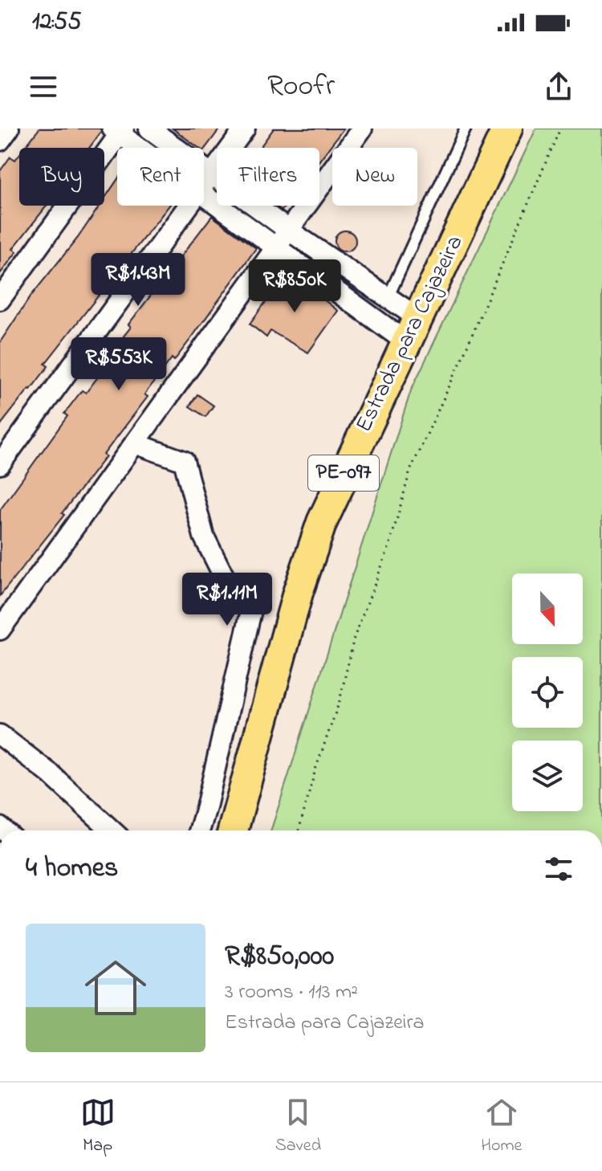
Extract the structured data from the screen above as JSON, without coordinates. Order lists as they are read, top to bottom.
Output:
{
  "streets": {
    "main road": ["Estrada para Cajazeira", "PE-097"]
  },
  "north": "bottom",
  "page": {
    "status": "12:55",
    "header": "Roofr",
    "chip": [
      "Buy",
      "Rent",
      "Filters",
      "New"
    ],
    "price": [
      "R$1.43M",
      "R$850K",
      "R$553K",
      "R$1.11M"
    ],
    "heading": "4 homes",
    "list": [
      {
        "name": "R$850,000",
        "note": "3 rooms · 113 m² · Estrada para Cajazeira"
      }
    ],
    "tabs": ["Map", "Saved", "Home"]
  }
}
